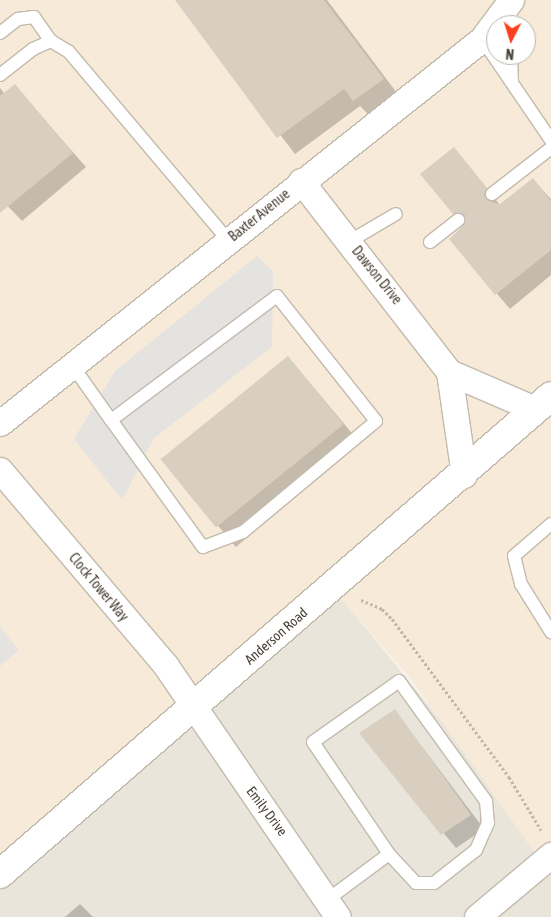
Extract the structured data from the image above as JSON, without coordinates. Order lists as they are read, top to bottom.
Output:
{
  "streets": {
    "street": [
      "Baxter Avenue",
      "Dawson Drive",
      "Clock Tower Way",
      "Anderson Road",
      "Emily Drive"
    ]
  },
  "crossings": [
    ["Baxter Avenue", "Dawson Drive"],
    ["Dawson Drive", "Anderson Road"],
    ["Clock Tower Way", "Anderson Road"],
    ["Clock Tower Way", "Emily Drive"],
    ["Anderson Road", "Emily Drive"]
  ],
  "north": "bottom"
}
